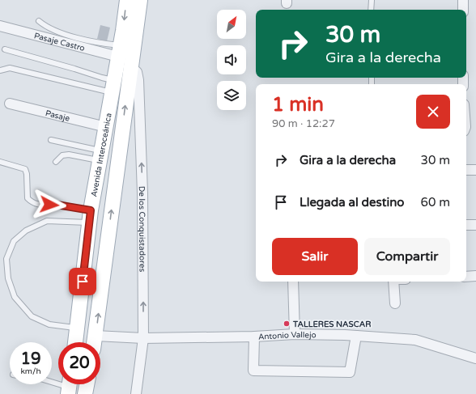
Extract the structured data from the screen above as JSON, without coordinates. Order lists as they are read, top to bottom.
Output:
{
  "streets": {
    "main road": ["Avenida Interoceánica"],
    "street": [
      "Pasaje Castro",
      "Pasaje",
      "De los Conquistadores",
      "Antonio Vallejo"
    ]
  },
  "crossings": [
    ["Pasaje Castro", "Avenida Interoceánica"],
    ["Pasaje", "Avenida Interoceánica"],
    ["Avenida Interoceánica", "De los Conquistadores"],
    ["De los Conquistadores", "Antonio Vallejo"]
  ],
  "one_way": ["De los Conquistadores"],
  "places": ["TALLERES NASCAR"],
  "north": "top right",
  "page": {
    "turn": ["30 m", "Gira a la derecha"],
    "heading": ["1 min", "90 m · 12:27"],
    "list": [
      {
        "name": "Gira a la derecha",
        "value": "30 m"
      },
      {
        "name": "Llegada al destino",
        "value": "60 m"
      }
    ],
    "buttons": ["Salir", "Compartir"],
    "speed": "19 km/h",
    "limit": "20"
  }
}
